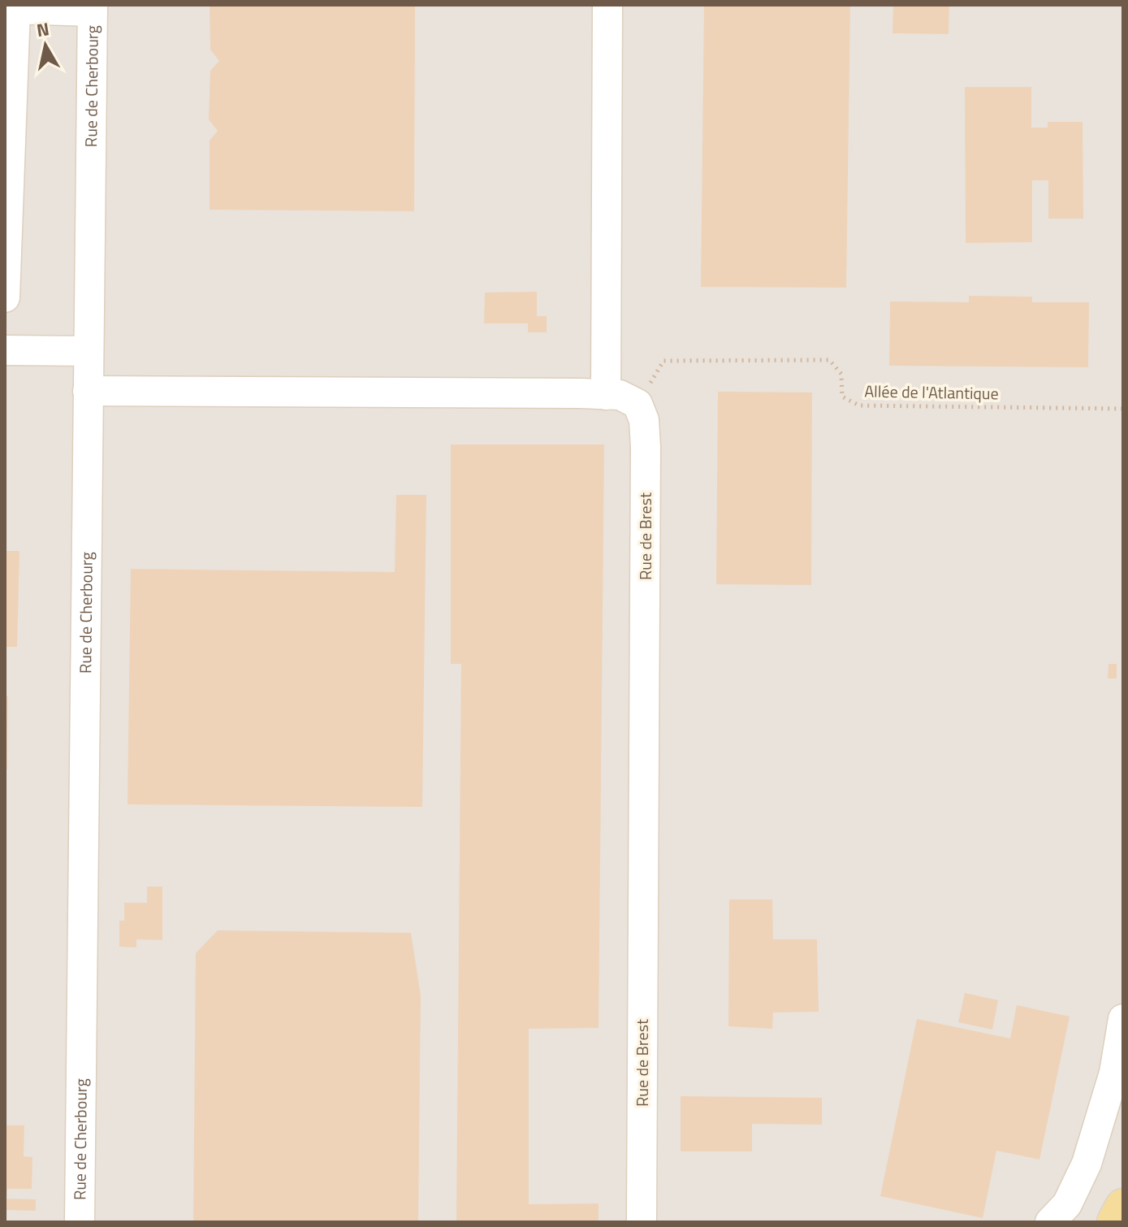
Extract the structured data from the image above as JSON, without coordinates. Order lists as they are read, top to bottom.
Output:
{
  "streets": {
    "street": ["Rue de Cherbourg", "Rue de Brest"],
    "path": ["Allée de l'Atlantique"]
  },
  "crossings": [
    ["Allée de l'Atlantique", "Rue de Brest"]
  ],
  "north": "top"
}
